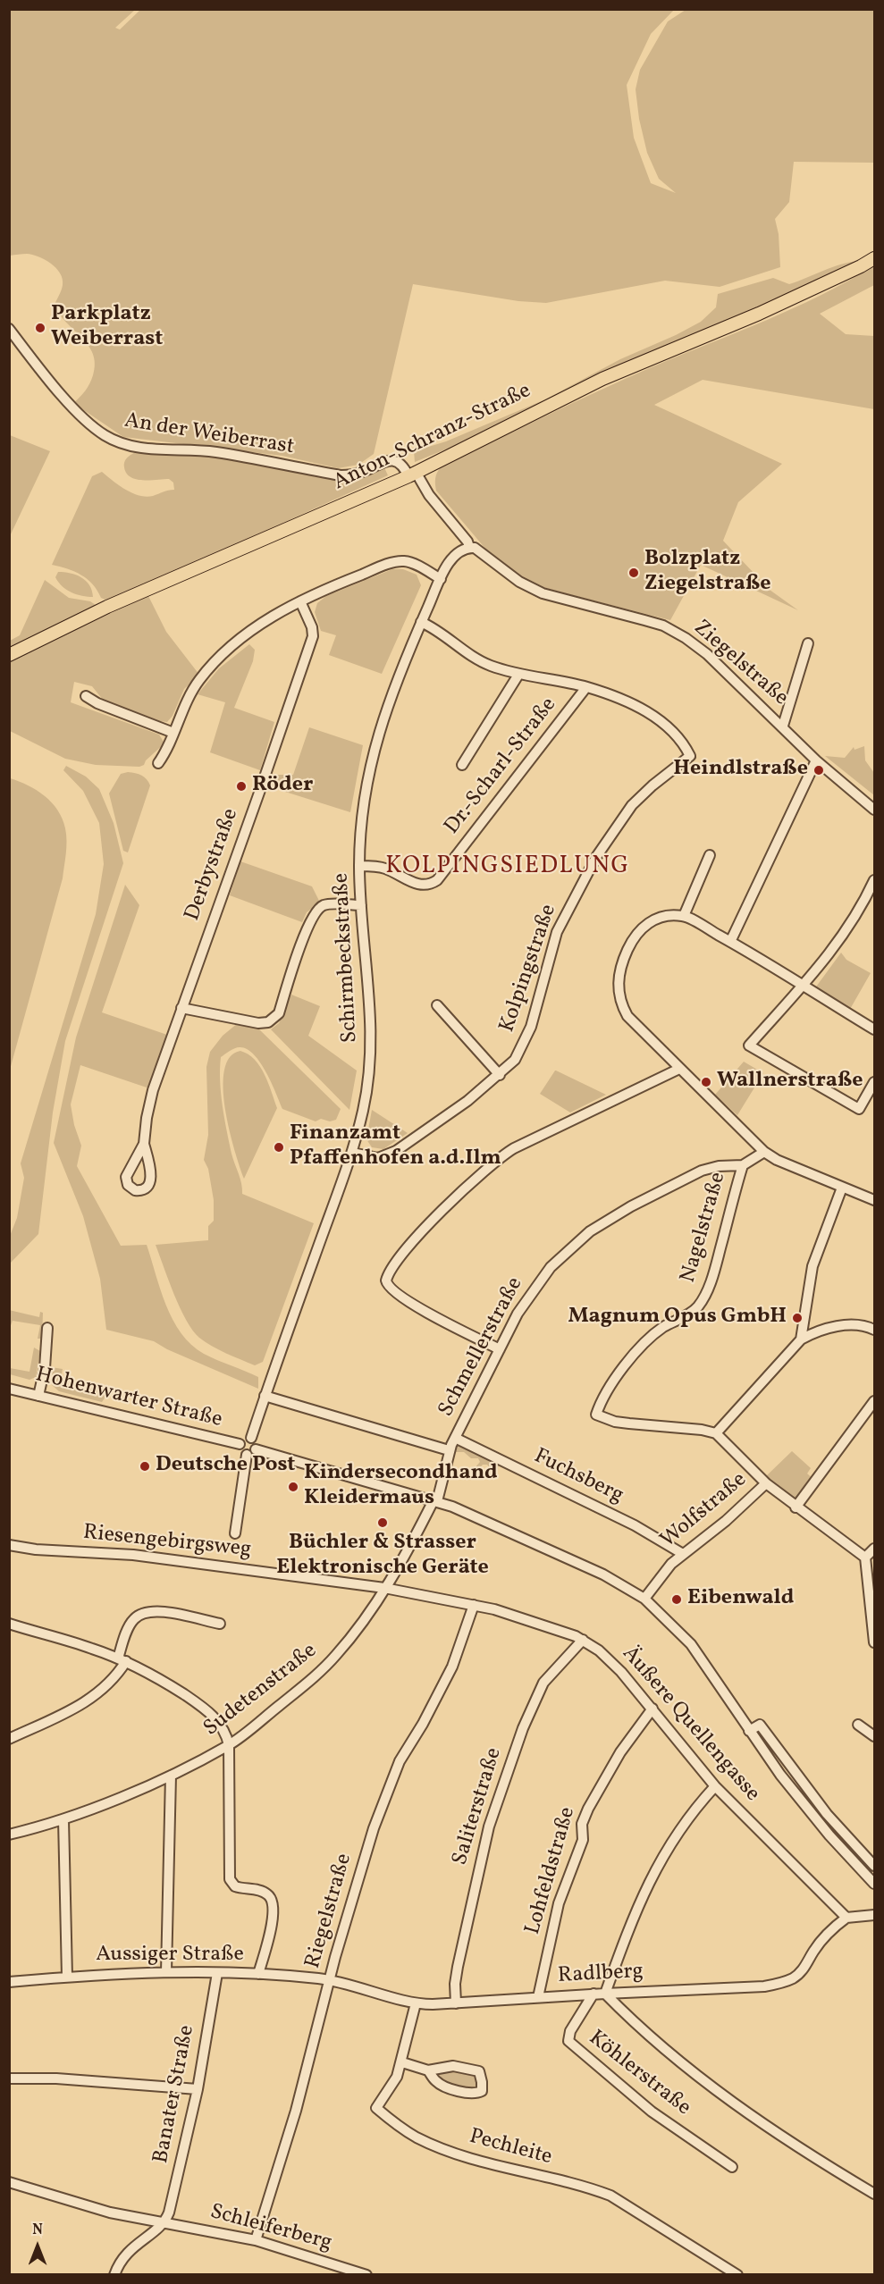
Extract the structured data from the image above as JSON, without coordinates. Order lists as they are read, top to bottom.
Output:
{
  "streets": {
    "main road": ["Anton-Schranz-Straße"],
    "street": [
      "An der Weiberrast",
      "Ziegelstraße",
      "Dr.-Scharl-Straße",
      "Derbystraße",
      "Schirmbeckstraße",
      "Kolpingstraße",
      "Nagelstraße",
      "Schmellerstraße",
      "Hohenwarter Straße",
      "Fuchsberg",
      "Wolfstraße",
      "Riesengebirgsweg",
      "Sudetenstraße",
      "Äußere Quellengasse",
      "Saliterstraße",
      "Lohfeldstraße",
      "Riegelstraße",
      "Aussiger Straße",
      "Radlberg",
      "Köhlerstraße",
      "Banater Straße",
      "Pechleite",
      "Schleiferberg"
    ]
  },
  "crossings": [
    ["An der Weiberrast", "Anton-Schranz-Straße"],
    ["An der Weiberrast", "Ziegelstraße"],
    ["Anton-Schranz-Straße", "Ziegelstraße"],
    ["Ziegelstraße", "Schirmbeckstraße"],
    ["Dr.-Scharl-Straße", "Schirmbeckstraße"],
    ["Dr.-Scharl-Straße", "Kolpingstraße"],
    ["Schirmbeckstraße", "Kolpingstraße"],
    ["Schirmbeckstraße", "Hohenwarter Straße"],
    ["Nagelstraße", "Schmellerstraße"],
    ["Schmellerstraße", "Fuchsberg"],
    ["Schmellerstraße", "Sudetenstraße"],
    ["Fuchsberg", "Wolfstraße"],
    ["Riesengebirgsweg", "Sudetenstraße"],
    ["Riesengebirgsweg", "Äußere Quellengasse"],
    ["Sudetenstraße", "Äußere Quellengasse"],
    ["Äußere Quellengasse", "Saliterstraße"],
    ["Äußere Quellengasse", "Lohfeldstraße"],
    ["Äußere Quellengasse", "Riegelstraße"],
    ["Äußere Quellengasse", "Radlberg"],
    ["Saliterstraße", "Radlberg"],
    ["Lohfeldstraße", "Radlberg"],
    ["Riegelstraße", "Aussiger Straße"],
    ["Riegelstraße", "Radlberg"],
    ["Riegelstraße", "Schleiferberg"],
    ["Aussiger Straße", "Radlberg"],
    ["Aussiger Straße", "Banater Straße"],
    ["Radlberg", "Köhlerstraße"],
    ["Radlberg", "Pechleite"],
    ["Banater Straße", "Schleiferberg"]
  ],
  "districts": ["KOLPINGSIEDLUNG"],
  "places": [
    "Parkplatz Weiberrast",
    "Bolzplatz Ziegelstraße",
    "Heindlstraße",
    "Röder",
    "Wallnerstraße",
    "Finanzamt Pfaffenhofen a.d.Ilm",
    "Magnum Opus GmbH",
    "Deutsche Post",
    "Kindersecondhand Kleidermaus",
    "Büchler & Strasser Elektronische Geräte",
    "Eibenwald"
  ],
  "north": "top"
}
